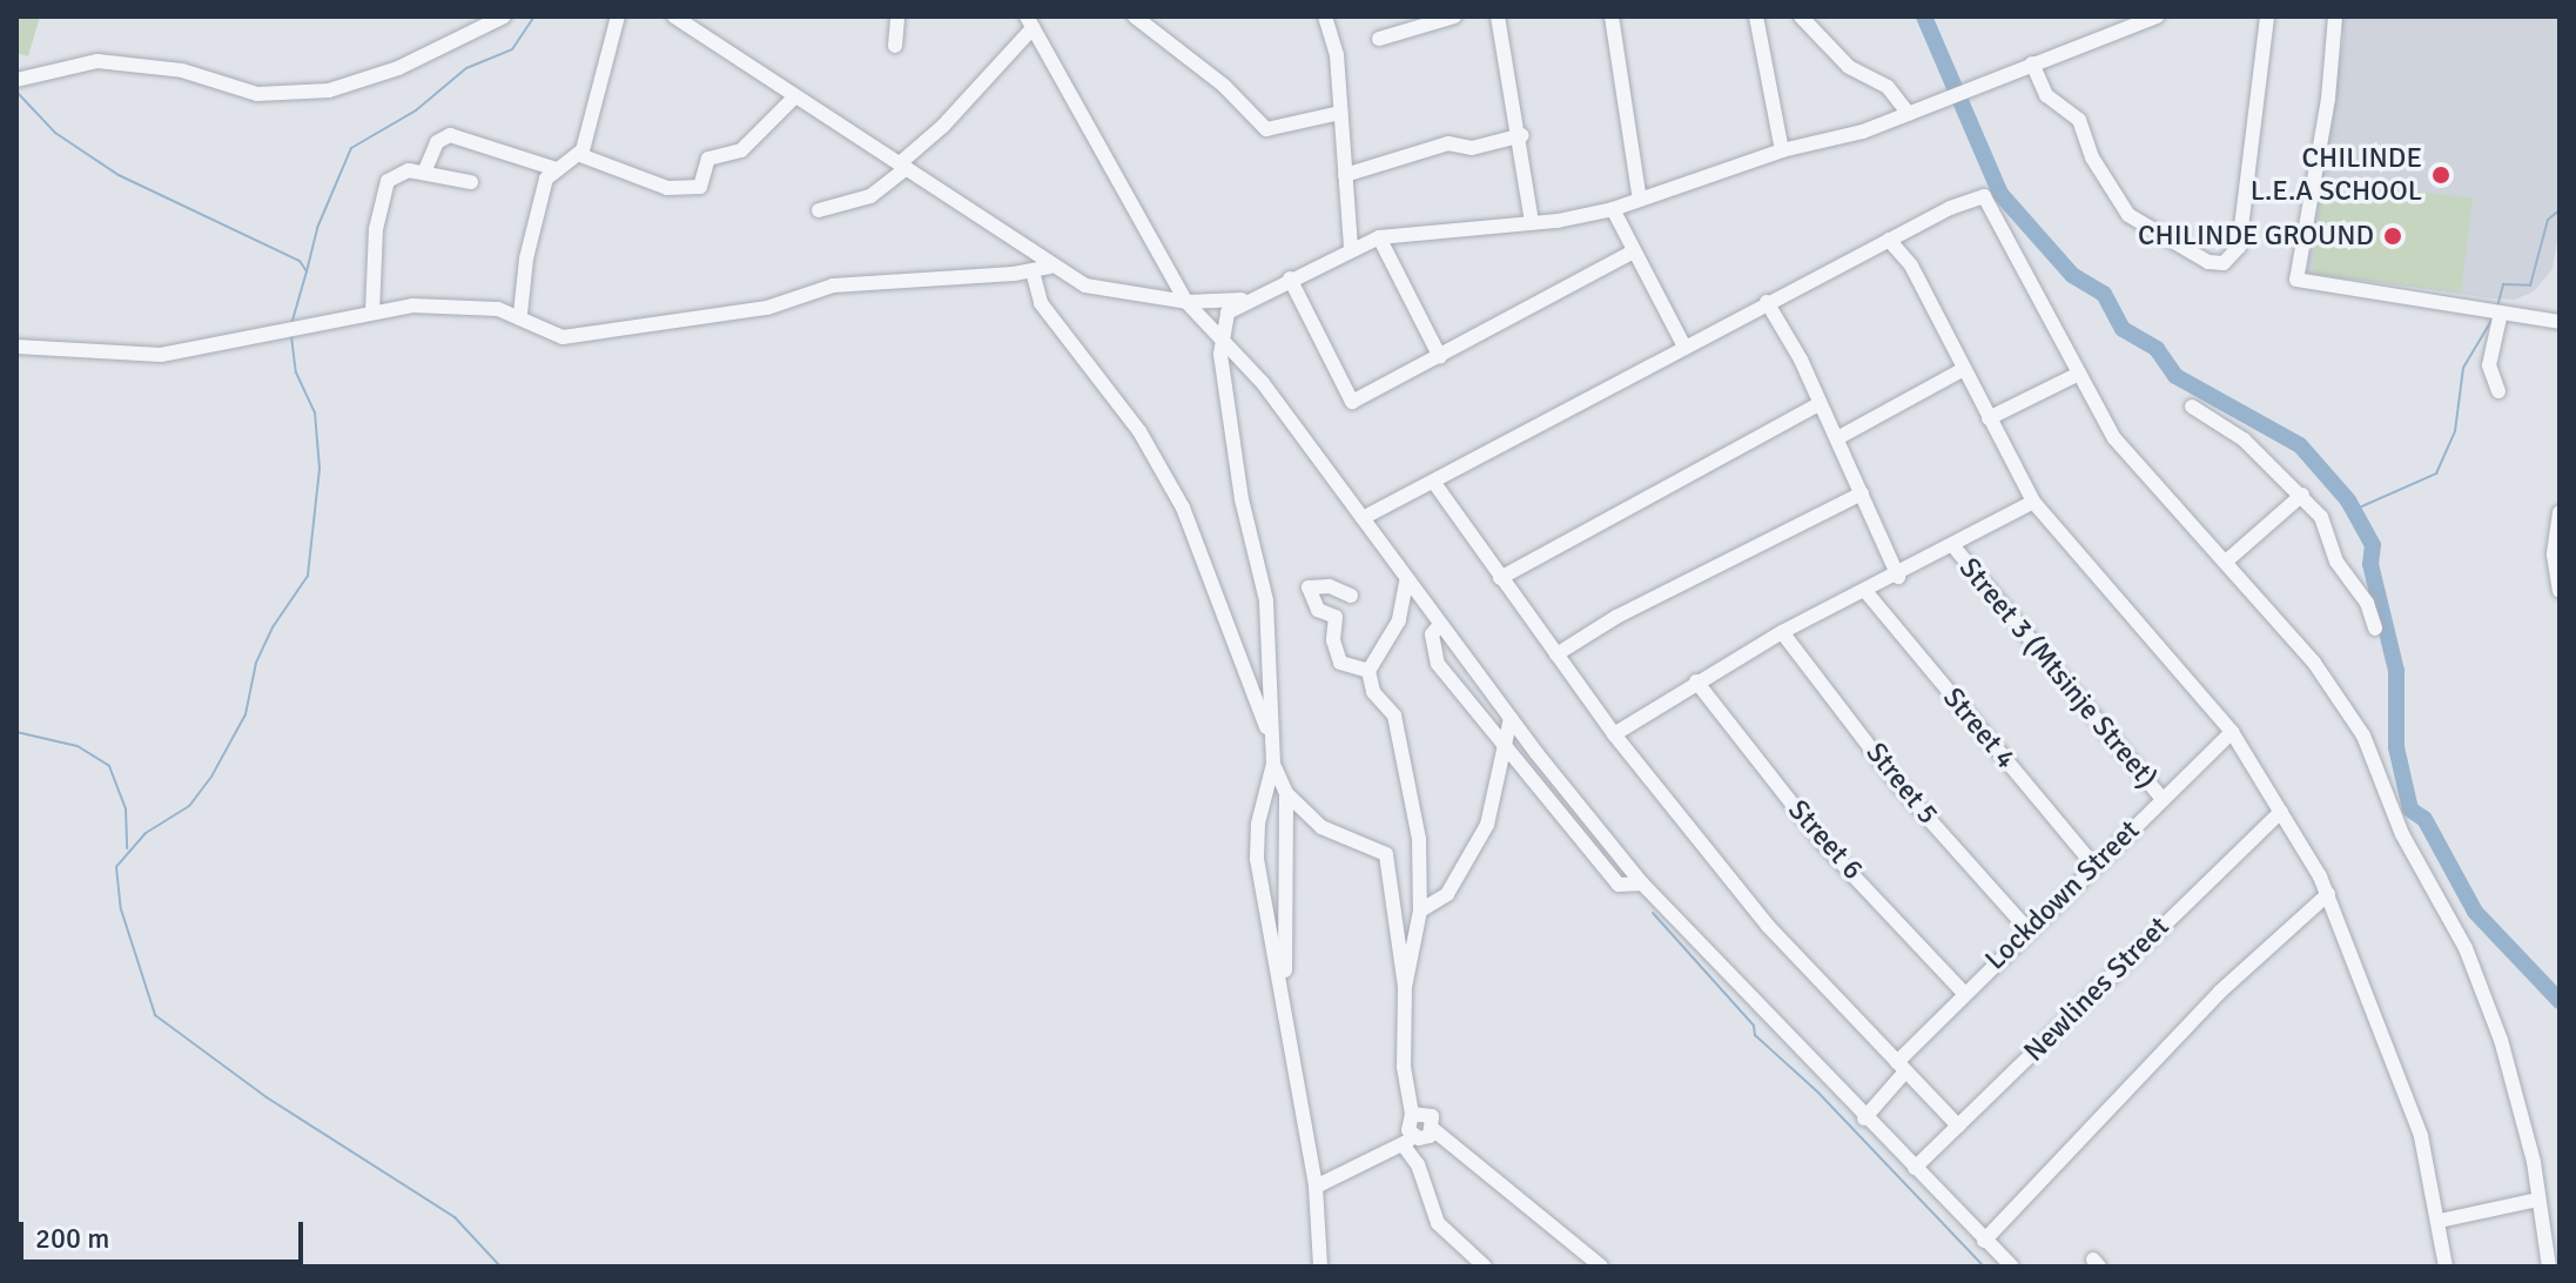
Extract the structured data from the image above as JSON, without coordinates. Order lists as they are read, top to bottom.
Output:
{
  "streets": {
    "street": [
      "Street 3 (Mtsinje Street)",
      "Street 4",
      "Street 5",
      "Street 6",
      "Lockdown Street",
      "Newlines Street"
    ]
  },
  "crossings": [
    ["Street 3 (Mtsinje Street)", "Lockdown Street"],
    ["Street 4", "Lockdown Street"],
    ["Street 5", "Lockdown Street"],
    ["Street 6", "Lockdown Street"]
  ],
  "places": ["CHILINDE L.E.A SCHOOL", "CHILINDE GROUND"],
  "scale_bar": "200 m"
}
